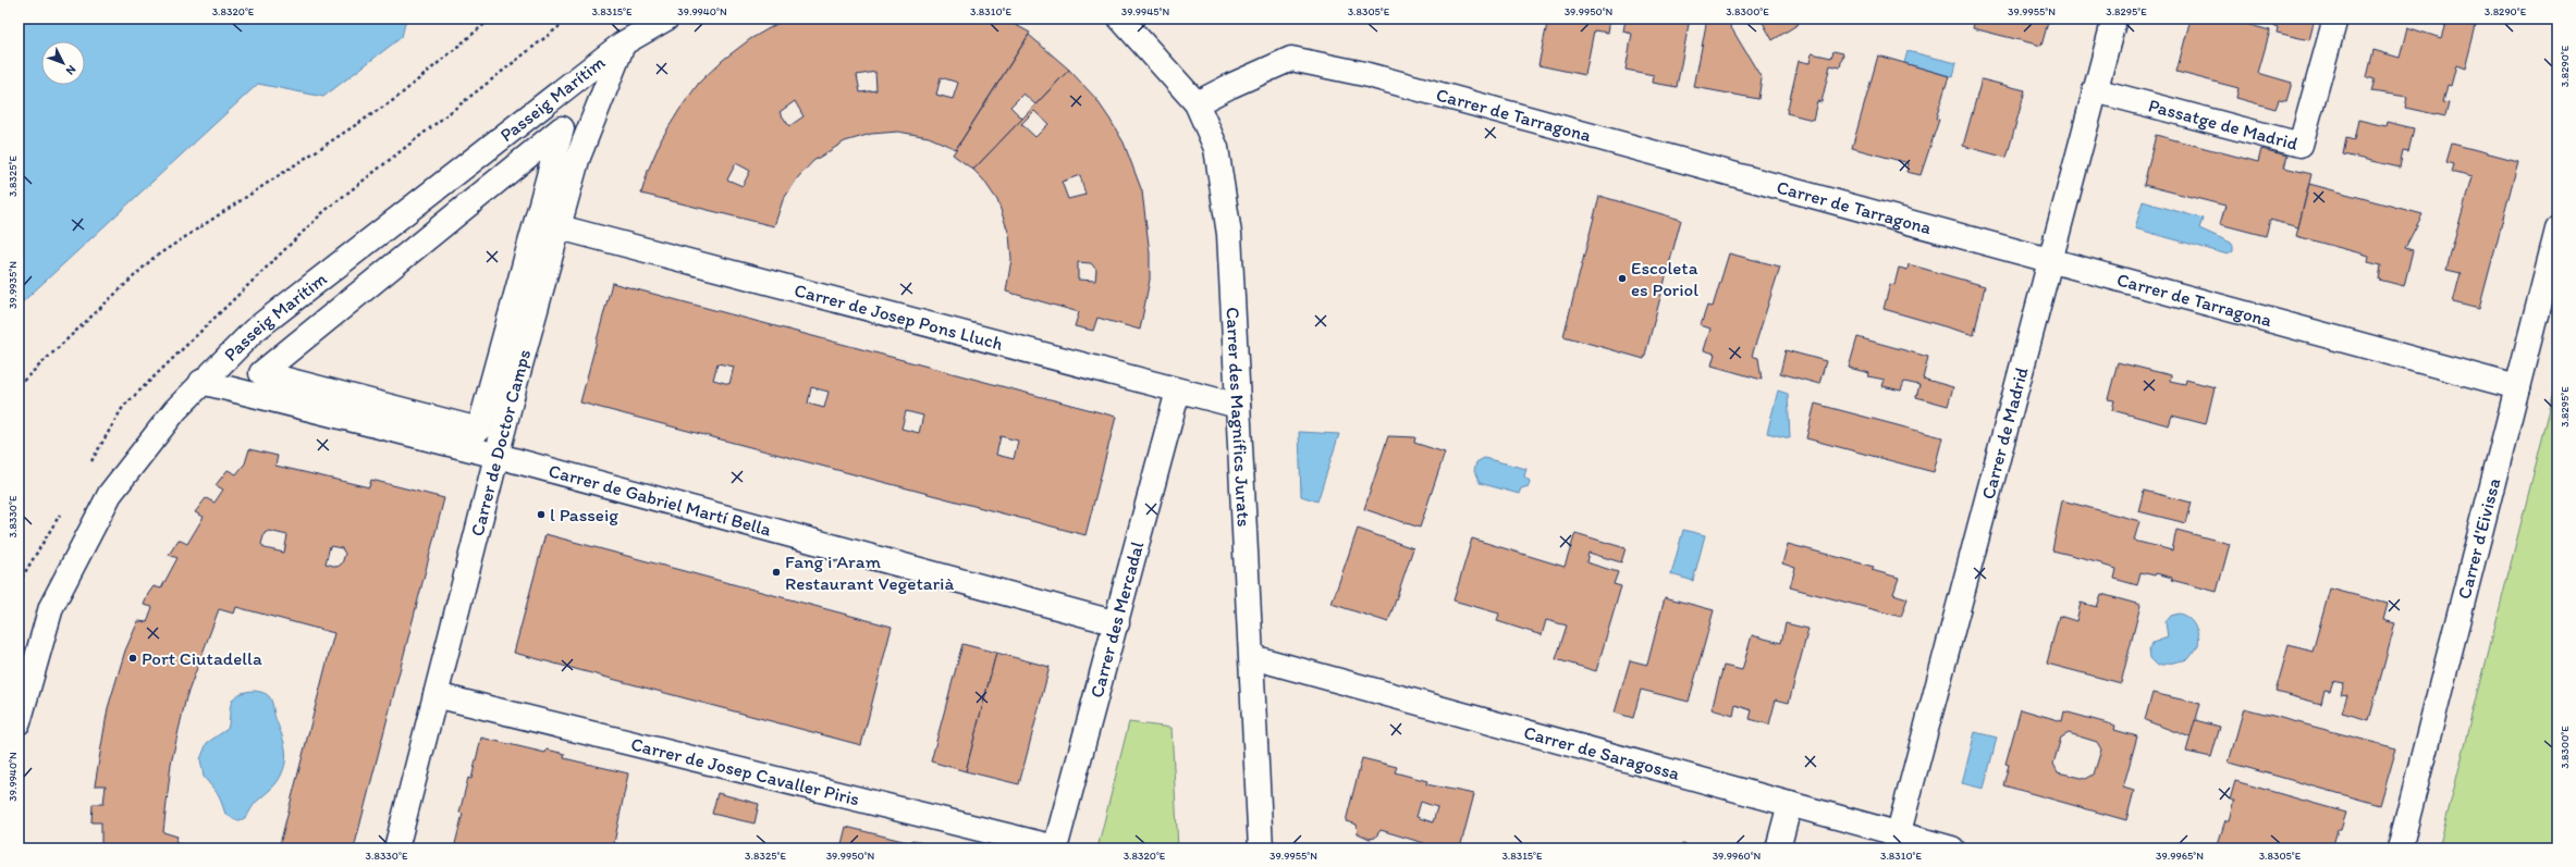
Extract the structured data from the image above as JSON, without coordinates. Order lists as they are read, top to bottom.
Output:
{
  "streets": {
    "street": [
      "Passeig Marítim",
      "Carrer de Tarragona",
      "Passatge de Madrid",
      "Carrer de Josep Pons Lluch",
      "Carrer des Magnífics Jurats",
      "Carrer de Madrid",
      "Carrer de Doctor Camps",
      "Carrer de Gabriel Martí Bella",
      "Carrer d'Eivissa",
      "Carrer des Mercadal",
      "Carrer de Saragossa",
      "Carrer de Josep Cavaller Piris"
    ]
  },
  "crossings": [
    ["Passeig Marítim", "Carrer de Doctor Camps"],
    ["Carrer de Tarragona", "Carrer des Magnífics Jurats"],
    ["Carrer de Tarragona", "Carrer de Madrid"],
    ["Carrer de Tarragona", "Carrer d'Eivissa"],
    ["Passatge de Madrid", "Carrer de Madrid"],
    ["Carrer de Josep Pons Lluch", "Carrer des Magnífics Jurats"],
    ["Carrer de Josep Pons Lluch", "Carrer de Doctor Camps"],
    ["Carrer de Josep Pons Lluch", "Carrer des Mercadal"],
    ["Carrer des Magnífics Jurats", "Carrer de Saragossa"],
    ["Carrer de Madrid", "Carrer de Saragossa"],
    ["Carrer de Doctor Camps", "Carrer de Gabriel Martí Bella"],
    ["Carrer de Doctor Camps", "Carrer de Josep Cavaller Piris"],
    ["Carrer de Gabriel Martí Bella", "Carrer des Mercadal"],
    ["Carrer des Mercadal", "Carrer de Josep Cavaller Piris"]
  ],
  "places": [
    "Escoleta es Poriol",
    "l Passeig",
    "Fang i Aram Restaurant Vegetarià",
    "Port Ciutadella"
  ],
  "north": "bottom right",
  "coordinates": [
    "3.8320°E",
    "3.8315°E",
    "39.9940°N",
    "3.8310°E",
    "39.9945°N",
    "3.8305°E",
    "39.9950°N",
    "3.8300°E",
    "39.9955°N",
    "3.8295°E",
    "3.8290°E",
    "3.8325°E",
    "39.9935°N",
    "3.8330°E",
    "39.9960°N",
    "39.9965°N"
  ]
}
